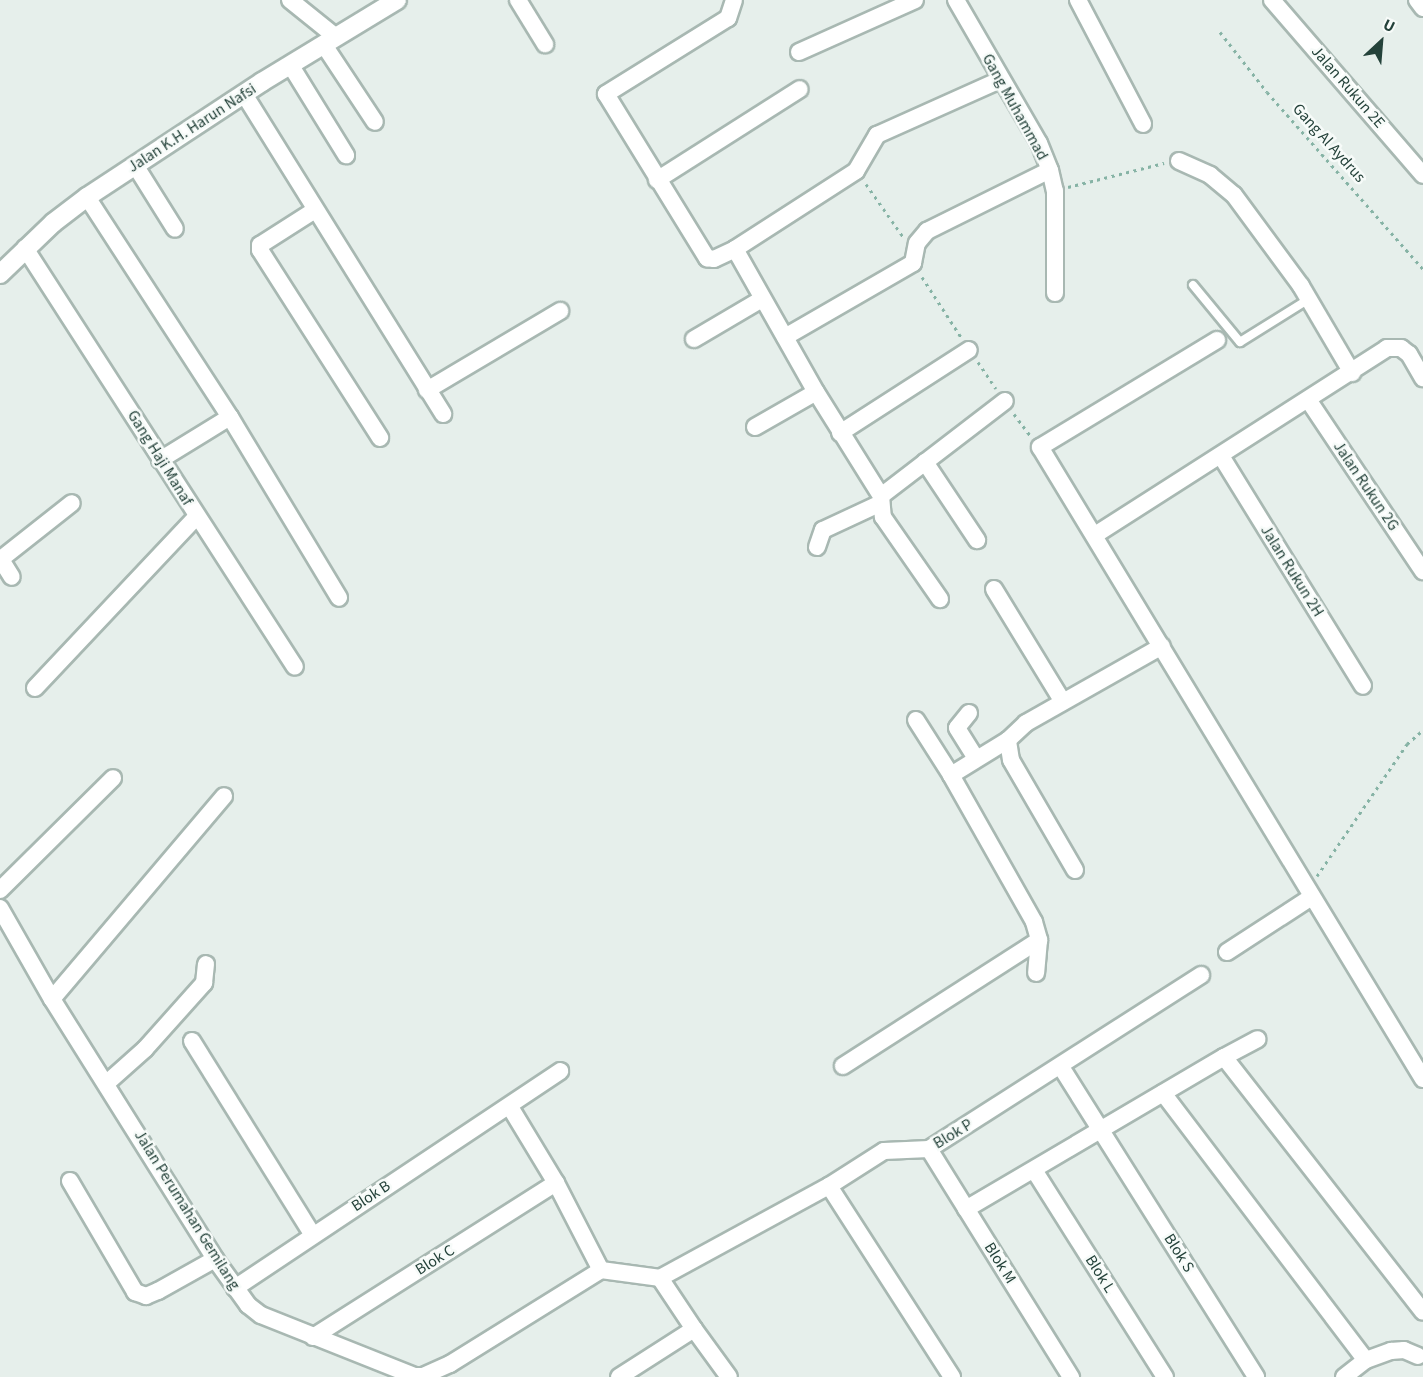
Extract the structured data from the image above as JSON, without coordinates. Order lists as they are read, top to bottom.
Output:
{
  "streets": {
    "main road": ["Jalan K.H. Harun Nafsi"],
    "street": [
      "Jalan Rukun 2E",
      "Gang Muhammad",
      "Gang Haji Manaf",
      "Jalan Rukun 2G",
      "Jalan Rukun 2H",
      "Blok P",
      "Blok B",
      "Jalan Perumahan Gemilang",
      "Blok S",
      "Blok C",
      "Blok M",
      "Blok L"
    ],
    "path": ["Gang Al Aydrus"]
  },
  "crossings": [
    ["Jalan K.H. Harun Nafsi", "Gang Haji Manaf"],
    ["Blok P", "Blok S"],
    ["Blok P", "Blok M"],
    ["Blok B", "Jalan Perumahan Gemilang"],
    ["Jalan Perumahan Gemilang", "Blok C"]
  ],
  "north": "top right"
}
